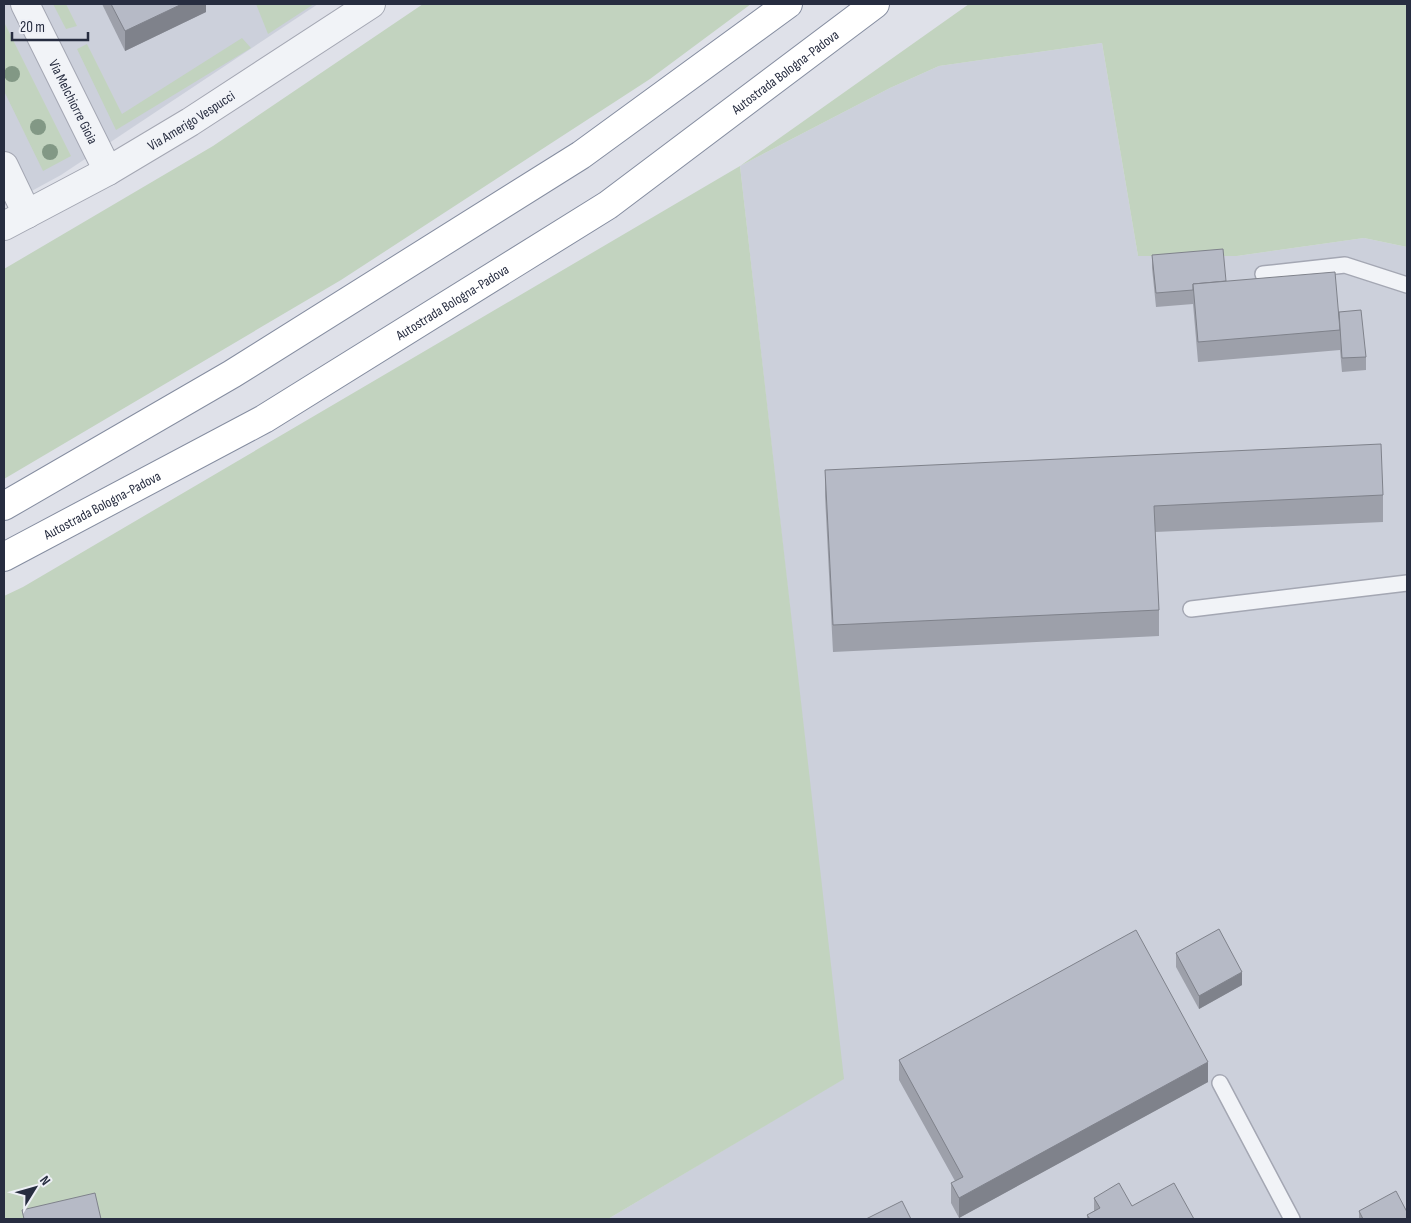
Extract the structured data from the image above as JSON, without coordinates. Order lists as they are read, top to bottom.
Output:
{
  "streets": {
    "highway": ["Autostrada Bologna-Padova"],
    "street": ["Via Melchiorre Gioia", "Via Amerigo Vespucci"]
  },
  "crossings": [
    ["Via Melchiorre Gioia", "Via Amerigo Vespucci"]
  ],
  "scale_bar": "20 m",
  "north": "top right"
}
